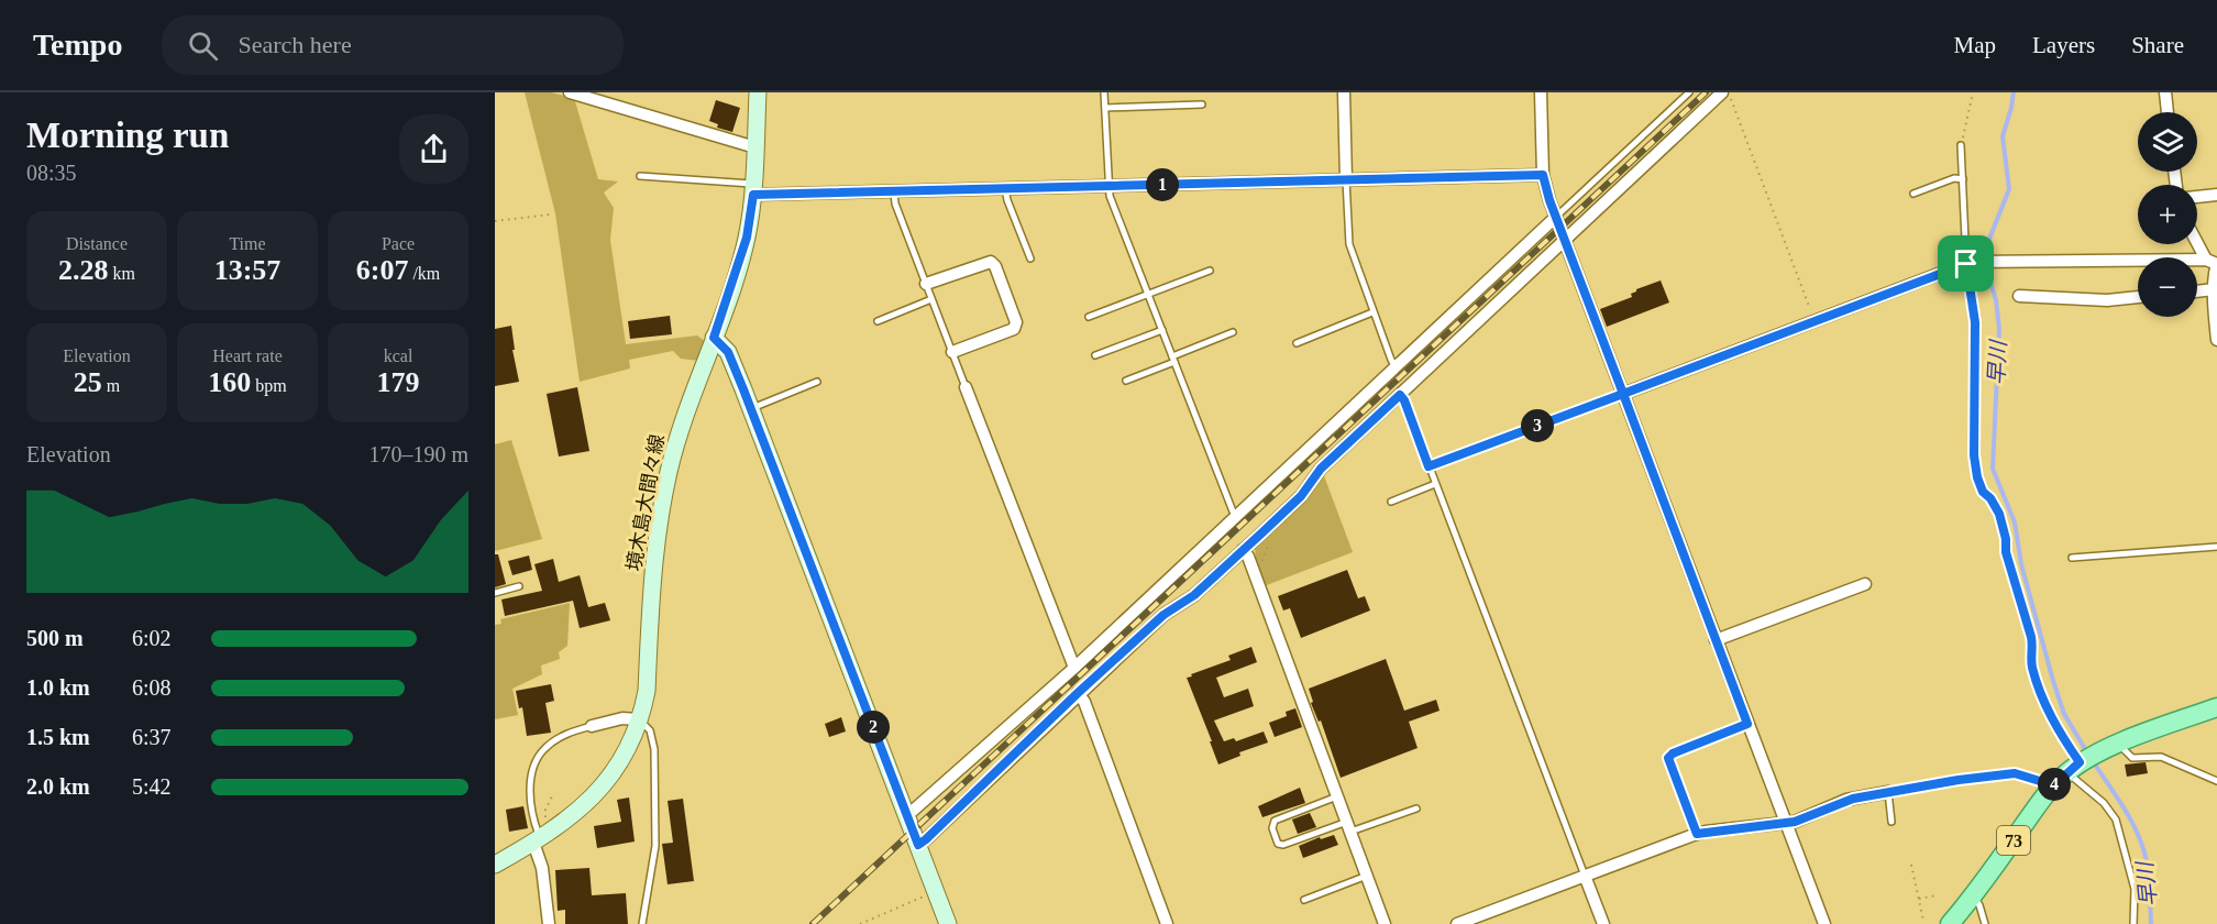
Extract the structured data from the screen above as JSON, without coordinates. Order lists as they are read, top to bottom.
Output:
{
  "streets": {
    "main road": ["境木島大間々線", "73"]
  },
  "water": ["早川"],
  "page": {
    "header": "Tempo",
    "search": "Search here",
    "nav": ["Map", "Layers", "Share"],
    "heading": ["Morning run", "08:35"],
    "map_buttons": ["+", "−"],
    "pins": [
      "1",
      "3",
      "2",
      "4"
    ],
    "stats": [
      ["Distance", "2.28 km"],
      ["Time", "13:57"],
      ["Pace", "6:07 /km"],
      ["Elevation", "25 m"],
      ["Heart rate", "160 bpm"],
      ["kcal", "179"]
    ],
    "chart": ["Elevation", "170–190 m"],
    "list": [
      {
        "name": "500 m",
        "note": "6:02"
      },
      {
        "name": "1.0 km",
        "note": "6:08"
      },
      {
        "name": "1.5 km",
        "note": "6:37"
      },
      {
        "name": "2.0 km",
        "note": "5:42"
      }
    ]
  }
}
